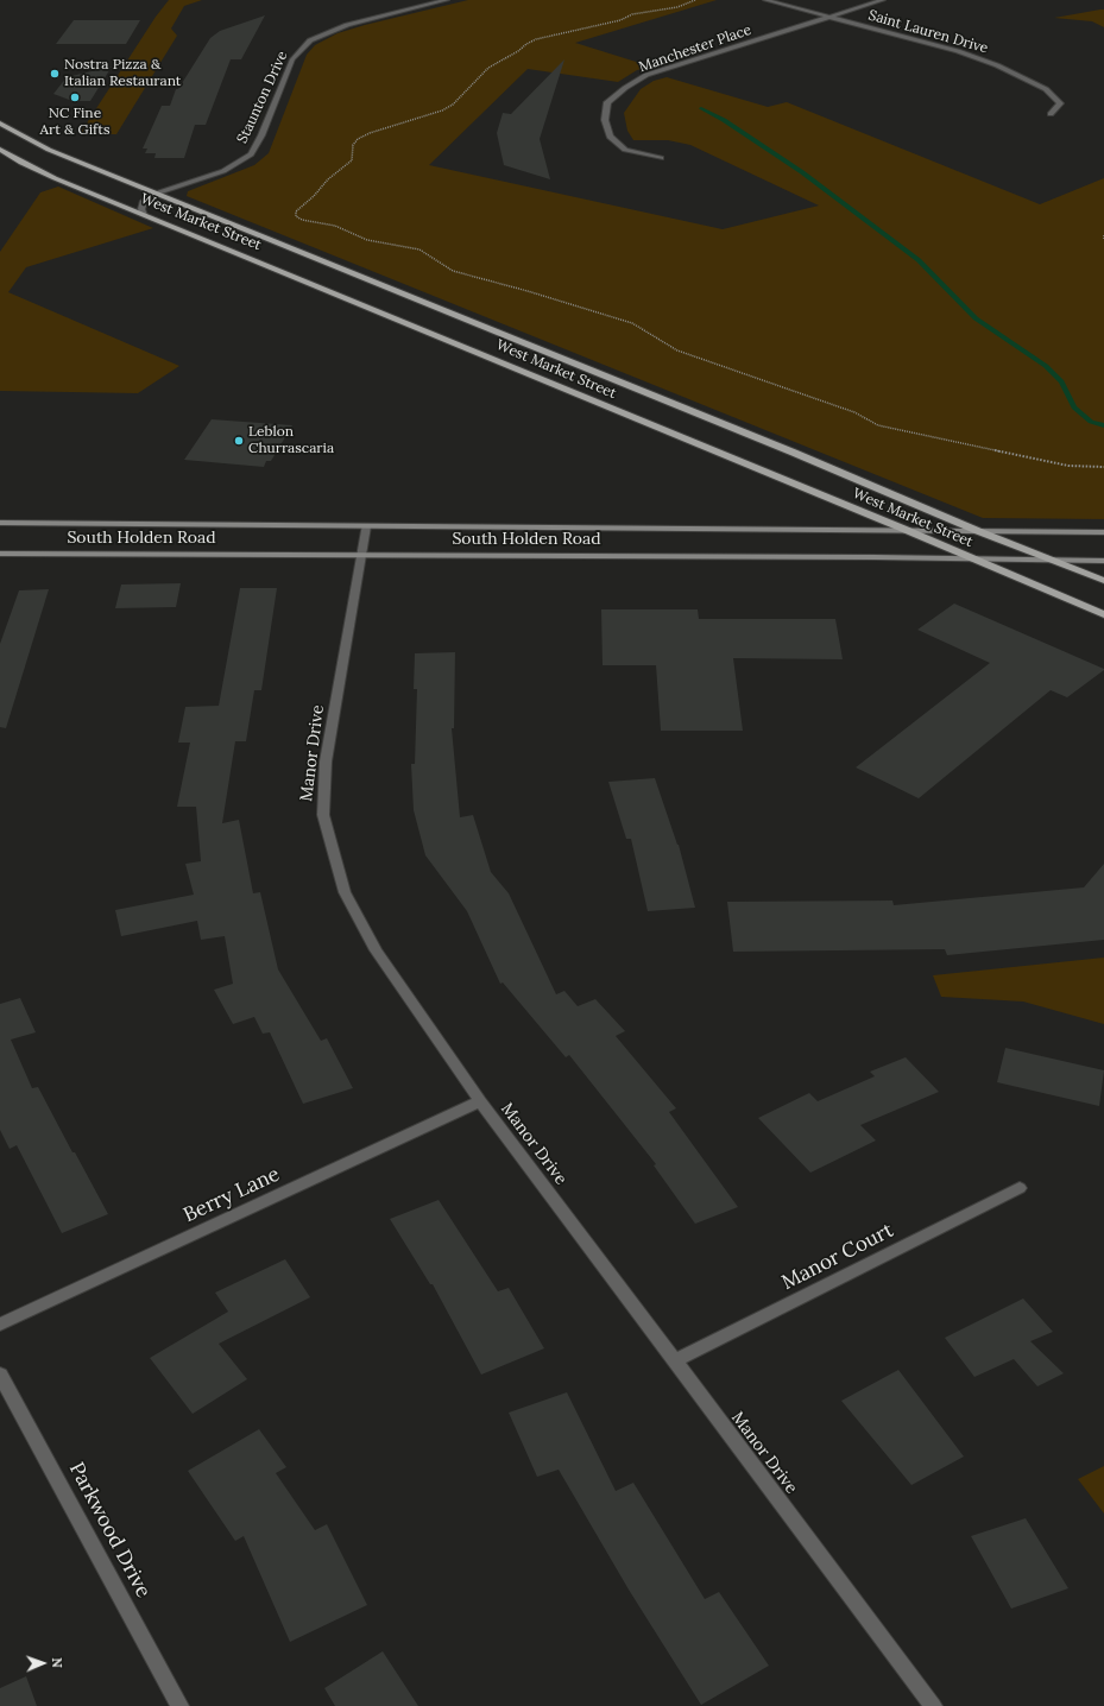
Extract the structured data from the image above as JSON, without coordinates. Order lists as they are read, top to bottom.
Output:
{
  "streets": {
    "main road": ["West Market Street", "South Holden Road"],
    "street": [
      "Saint Lauren Drive",
      "Manchester Place",
      "Staunton Drive",
      "Manor Drive",
      "Berry Lane",
      "Manor Court",
      "Parkwood Drive"
    ]
  },
  "crossings": [
    ["Saint Lauren Drive", "Manchester Place"],
    ["Staunton Drive", "West Market Street"],
    ["West Market Street", "South Holden Road"],
    ["South Holden Road", "Manor Drive"],
    ["Manor Drive", "Berry Lane"],
    ["Manor Drive", "Manor Court"]
  ],
  "places": ["Nostra Pizza & Italian Restaurant", "NC Fine Art & Gifts", "Leblon Churrascaria"],
  "north": "right"
}
